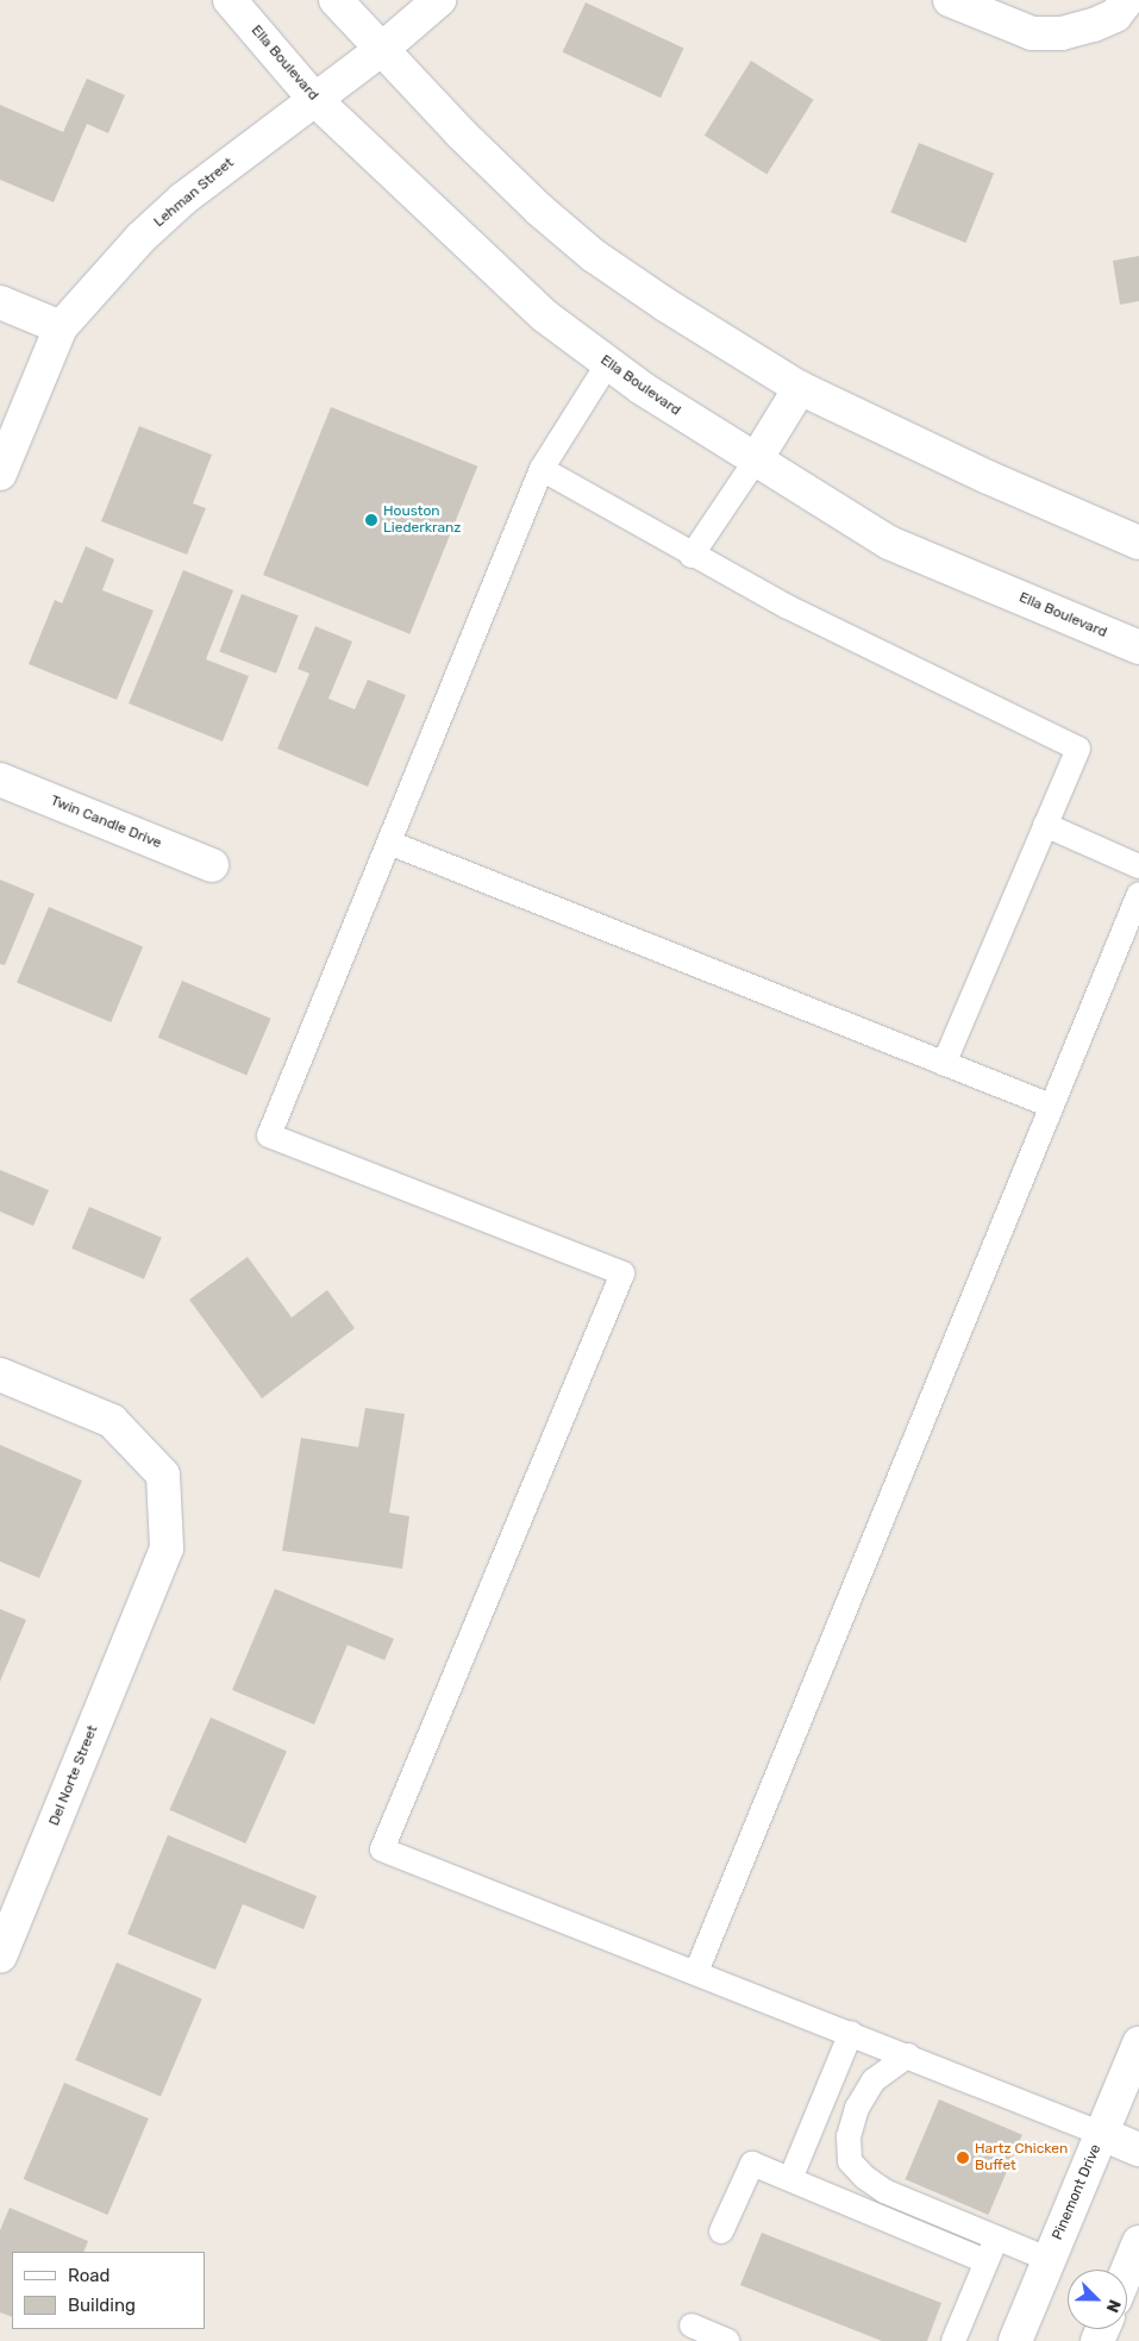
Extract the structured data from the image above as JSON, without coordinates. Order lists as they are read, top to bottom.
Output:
{
  "streets": {
    "main road": [
      "Ella Boulevard",
      "Lehman Street",
      "Twin Candle Drive",
      "Del Norte Street",
      "Pinemont Drive"
    ]
  },
  "crossings": [
    ["Ella Boulevard", "Lehman Street"]
  ],
  "places": ["Houston Liederkranz", "Hartz Chicken Buffet"],
  "legend": ["Road", "Building"],
  "north": "bottom right"
}
